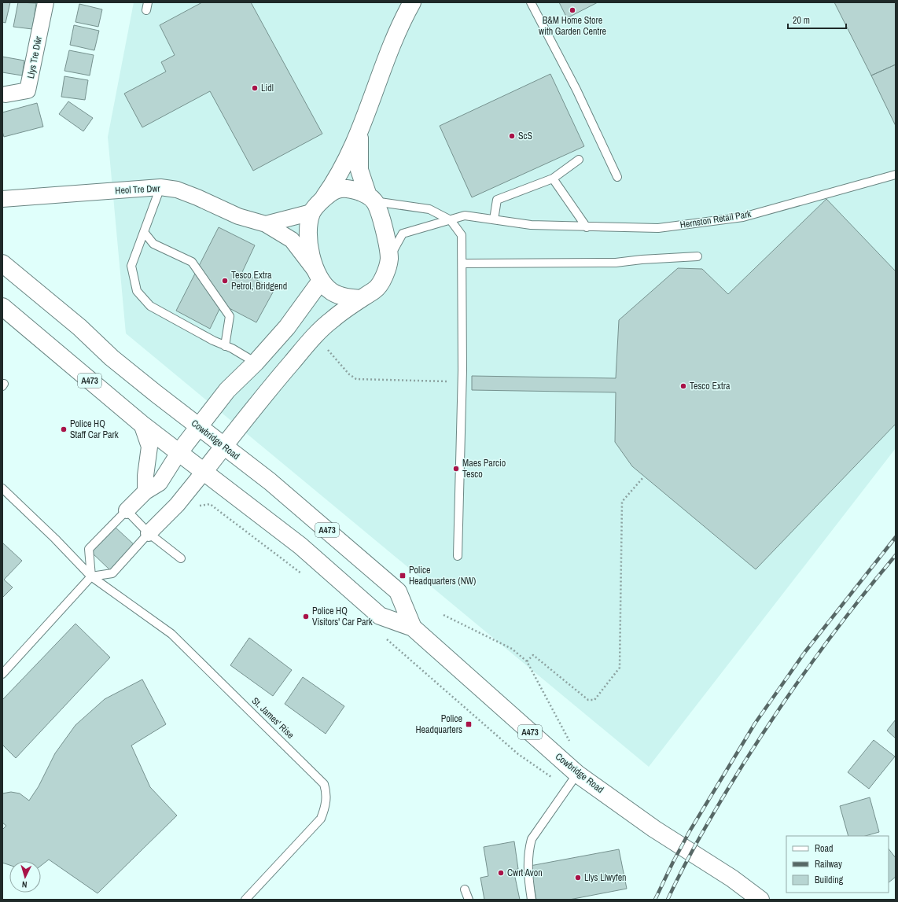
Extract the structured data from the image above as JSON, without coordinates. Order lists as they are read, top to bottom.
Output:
{
  "streets": {
    "main road": ["Hernston Retail Park", "A473", "Cowbridge Road"],
    "street": ["Llys Tre Dŵr", "Heol Tre Dwr"],
    "lane": ["St. James' Rise"]
  },
  "crossings": [
    ["Heol Tre Dwr", "Hernston Retail Park"],
    ["Hernston Retail Park", "Cowbridge Road"]
  ],
  "places": {
    "other": [
      "B&M Home Store with Garden Centre",
      "Lidl",
      "ScS",
      "Tesco Extra Petrol, Bridgend",
      "Tesco Extra",
      "Police HQ Staff Car Park",
      "Maes Parcio Tesco",
      "Police HQ Visitors' Car Park",
      "Cwrt Avon",
      "Llys Llwyfen"
    ],
    "transit": ["Police Headquarters (NW)", "Police Headquarters"]
  },
  "legend": ["Road", "Railway", "Building"],
  "scale_bar": "20 m",
  "north": "bottom"
}
